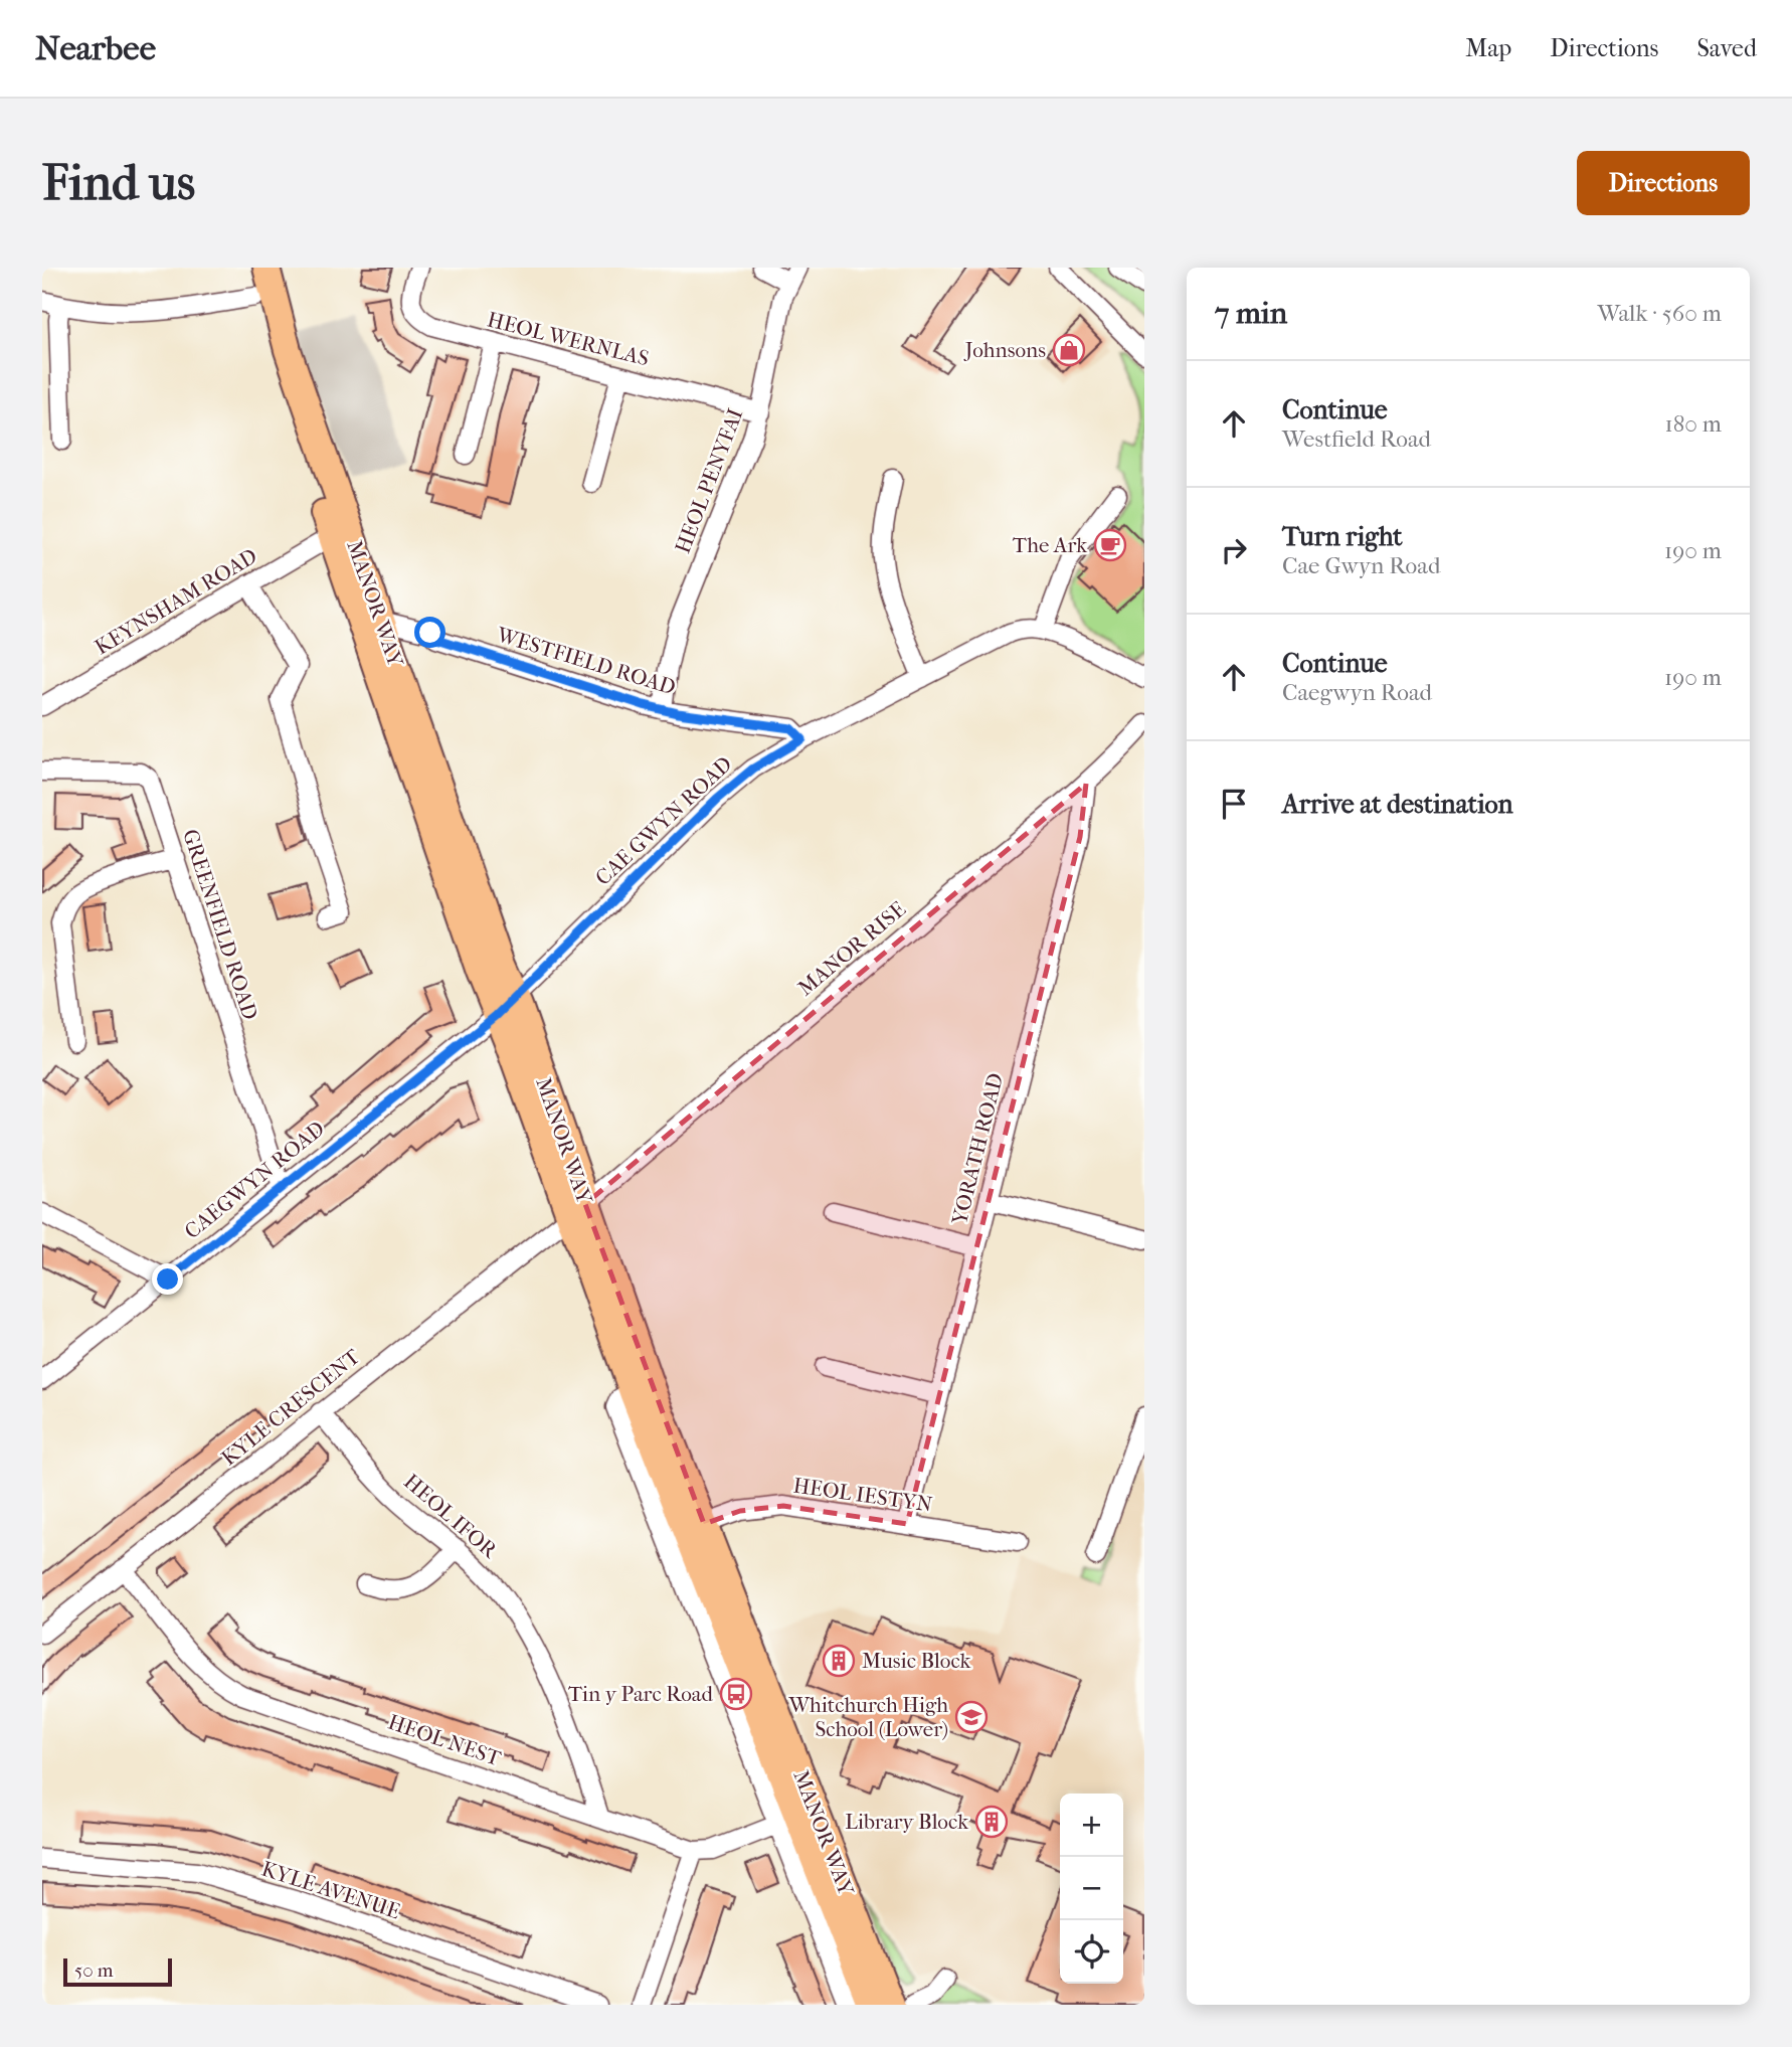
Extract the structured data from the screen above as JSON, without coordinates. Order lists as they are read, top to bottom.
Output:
{
  "streets": {
    "highway": ["MANOR WAY"],
    "street": [
      "HEOL WERNLAS",
      "HEOL PENYFAI",
      "KEYNSHAM ROAD",
      "WESTFIELD ROAD",
      "CAE GWYN ROAD",
      "GREENFIELD ROAD",
      "MANOR RISE",
      "YORATH ROAD",
      "CAEGWYN ROAD",
      "KYLE CRESCENT",
      "HEOL IESTYN",
      "HEOL IFOR",
      "HEOL NEST",
      "KYLE AVENUE"
    ]
  },
  "crossings": [
    ["HEOL WERNLAS", "HEOL PENYFAI"],
    ["HEOL PENYFAI", "WESTFIELD ROAD"],
    ["KEYNSHAM ROAD", "MANOR WAY"],
    ["MANOR WAY", "WESTFIELD ROAD"],
    ["MANOR WAY", "CAE GWYN ROAD"],
    ["MANOR WAY", "MANOR RISE"],
    ["MANOR WAY", "CAEGWYN ROAD"],
    ["MANOR WAY", "KYLE CRESCENT"],
    ["MANOR WAY", "HEOL IESTYN"],
    ["WESTFIELD ROAD", "CAE GWYN ROAD"],
    ["CAE GWYN ROAD", "CAEGWYN ROAD"],
    ["GREENFIELD ROAD", "CAEGWYN ROAD"],
    ["MANOR RISE", "YORATH ROAD"],
    ["MANOR RISE", "KYLE CRESCENT"],
    ["YORATH ROAD", "HEOL IESTYN"],
    ["KYLE CRESCENT", "HEOL IFOR"],
    ["KYLE CRESCENT", "HEOL NEST"],
    ["HEOL IFOR", "HEOL NEST"]
  ],
  "places": {
    "shop": ["Johnsons"],
    "cafe": ["The Ark"],
    "building": ["Music Block", "Library Block"],
    "bus stop": ["Tin y Parc Road"],
    "school or university": ["Whitchurch High School (Lower)"]
  },
  "scale_bar": "50 m",
  "page": {
    "header": "Nearbee",
    "nav": ["Map", "Directions", "Saved"],
    "buttons": "Directions",
    "title": "Find us",
    "heading": ["7 min", "Walk · 560 m"],
    "list": [
      ["Continue", "Westfield Road", "180 m"],
      ["Turn right", "Cae Gwyn Road", "190 m"],
      ["Continue", "Caegwyn Road", "190 m"],
      "Arrive at destination"
    ],
    "map_buttons": ["+", "−"],
    "scale": "50 m"
  }
}
